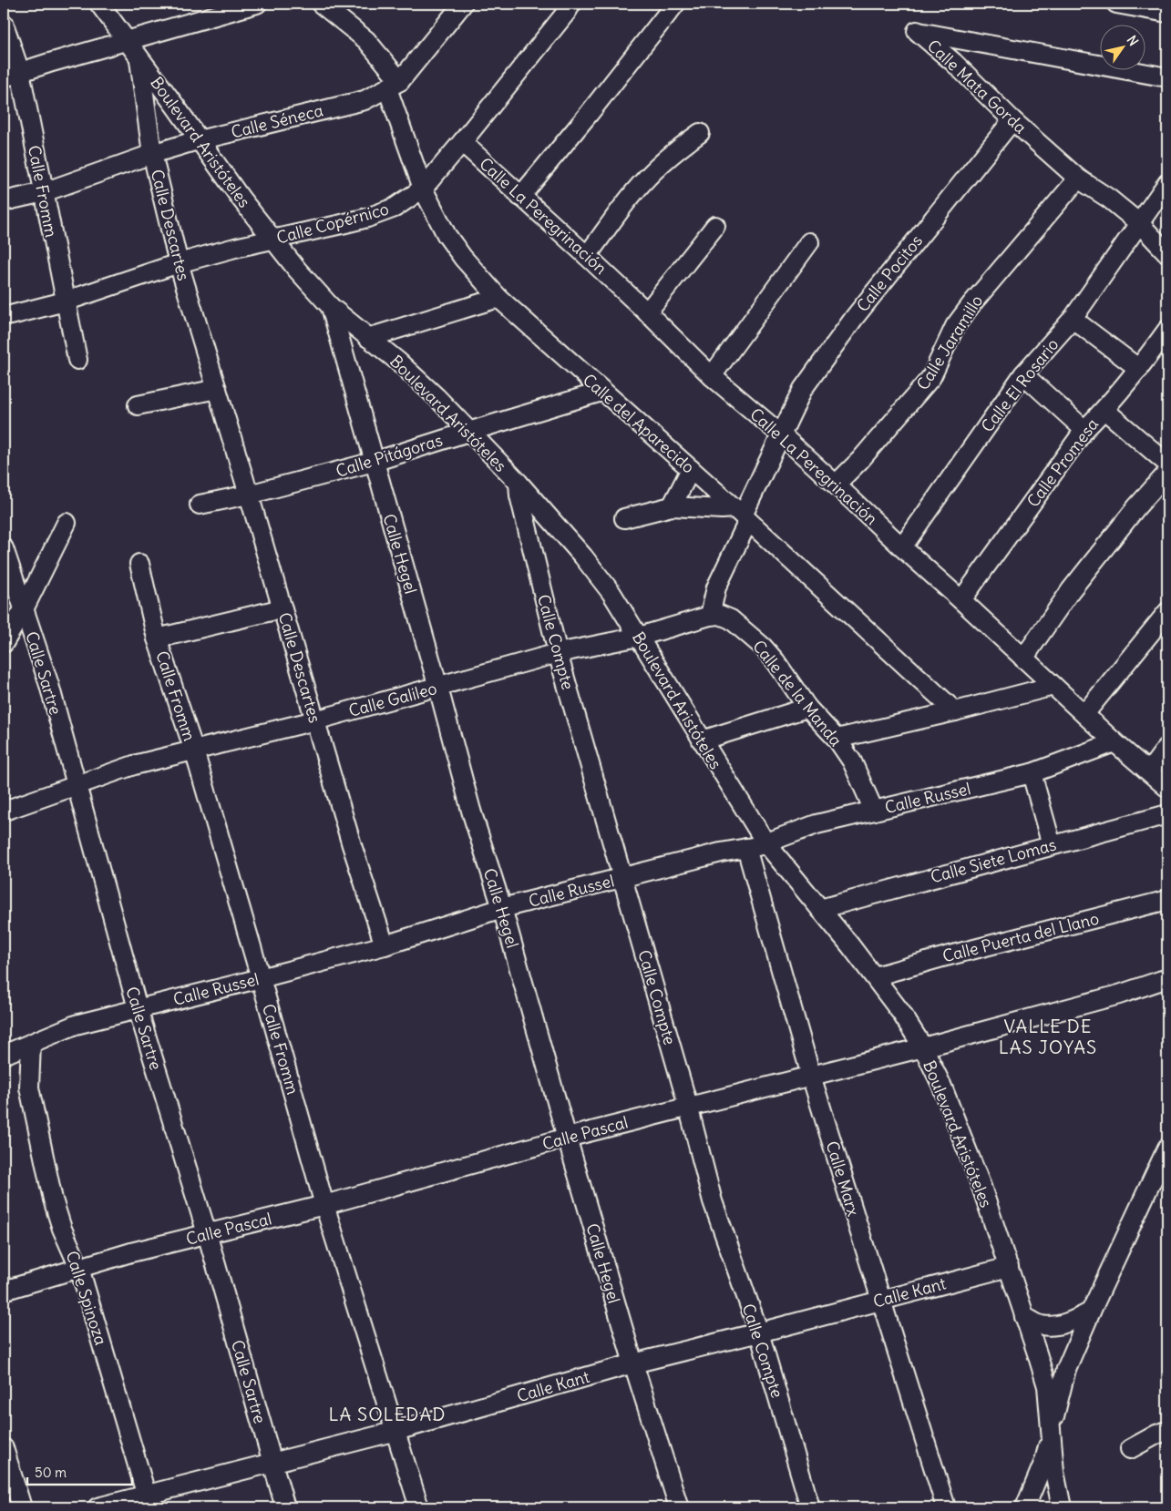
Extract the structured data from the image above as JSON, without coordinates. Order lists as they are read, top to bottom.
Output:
{
  "streets": {
    "street": [
      "Calle Mata Gorda",
      "Calle Séneca",
      "Boulevard Aristóteles",
      "Calle Fromm",
      "Calle La Peregrinación",
      "Calle Copérnico",
      "Calle Descartes",
      "Calle Pocitos",
      "Calle Jaramillo",
      "Calle El Rosario",
      "Calle del Aparecido",
      "Calle Pitágoras",
      "Calle Promesa",
      "Calle Hegel",
      "Calle Compte",
      "Calle Sartre",
      "Calle de la Manda",
      "Calle Galileo",
      "Calle Russel",
      "Calle Siete Lomas",
      "Calle Puerta del Llano",
      "Calle Pascal",
      "Calle Marx",
      "Calle Kant",
      "Calle Spinoza"
    ]
  },
  "crossings": [
    ["Calle Mata Gorda", "Calle Pocitos"],
    ["Calle Mata Gorda", "Calle Jaramillo"],
    ["Calle Mata Gorda", "Calle El Rosario"],
    ["Calle Séneca", "Boulevard Aristóteles"],
    ["Calle Séneca", "Calle Fromm"],
    ["Calle Séneca", "Calle Descartes"],
    ["Calle Séneca", "Calle del Aparecido"],
    ["Boulevard Aristóteles", "Calle Copérnico"],
    ["Boulevard Aristóteles", "Calle Descartes"],
    ["Boulevard Aristóteles", "Calle Pitágoras"],
    ["Boulevard Aristóteles", "Calle Hegel"],
    ["Boulevard Aristóteles", "Calle Compte"],
    ["Boulevard Aristóteles", "Calle Galileo"],
    ["Boulevard Aristóteles", "Calle Russel"],
    ["Boulevard Aristóteles", "Calle Siete Lomas"],
    ["Boulevard Aristóteles", "Calle Puerta del Llano"],
    ["Boulevard Aristóteles", "Calle Pascal"],
    ["Boulevard Aristóteles", "Calle Kant"],
    ["Calle Fromm", "Calle Copérnico"],
    ["Calle Fromm", "Calle Galileo"],
    ["Calle Fromm", "Calle Russel"],
    ["Calle Fromm", "Calle Pascal"],
    ["Calle Fromm", "Calle Kant"],
    ["Calle La Peregrinación", "Calle Copérnico"],
    ["Calle La Peregrinación", "Calle Pocitos"],
    ["Calle La Peregrinación", "Calle Jaramillo"],
    ["Calle La Peregrinación", "Calle El Rosario"],
    ["Calle La Peregrinación", "Calle Promesa"],
    ["Calle La Peregrinación", "Calle Russel"],
    ["Calle Copérnico", "Calle Descartes"],
    ["Calle Copérnico", "Calle del Aparecido"],
    ["Calle Descartes", "Calle Pitágoras"],
    ["Calle Descartes", "Calle Galileo"],
    ["Calle Descartes", "Calle Russel"],
    ["Calle del Aparecido", "Calle Pitágoras"],
    ["Calle Pitágoras", "Calle Hegel"],
    ["Calle Hegel", "Calle Galileo"],
    ["Calle Hegel", "Calle Russel"],
    ["Calle Hegel", "Calle Pascal"],
    ["Calle Hegel", "Calle Kant"],
    ["Calle Compte", "Calle Galileo"],
    ["Calle Compte", "Calle Russel"],
    ["Calle Compte", "Calle Pascal"],
    ["Calle Compte", "Calle Kant"],
    ["Calle Sartre", "Calle Galileo"],
    ["Calle Sartre", "Calle Russel"],
    ["Calle Sartre", "Calle Pascal"],
    ["Calle Sartre", "Calle Kant"],
    ["Calle de la Manda", "Calle Galileo"],
    ["Calle de la Manda", "Calle Russel"],
    ["Calle Russel", "Calle Marx"],
    ["Calle Russel", "Calle Spinoza"],
    ["Calle Pascal", "Calle Marx"],
    ["Calle Pascal", "Calle Spinoza"],
    ["Calle Marx", "Calle Kant"],
    ["Calle Kant", "Calle Spinoza"]
  ],
  "districts": ["VALLE DE LAS JOYAS", "LA SOLEDAD"],
  "scale_bar": "50 m",
  "north": "top right"
}
